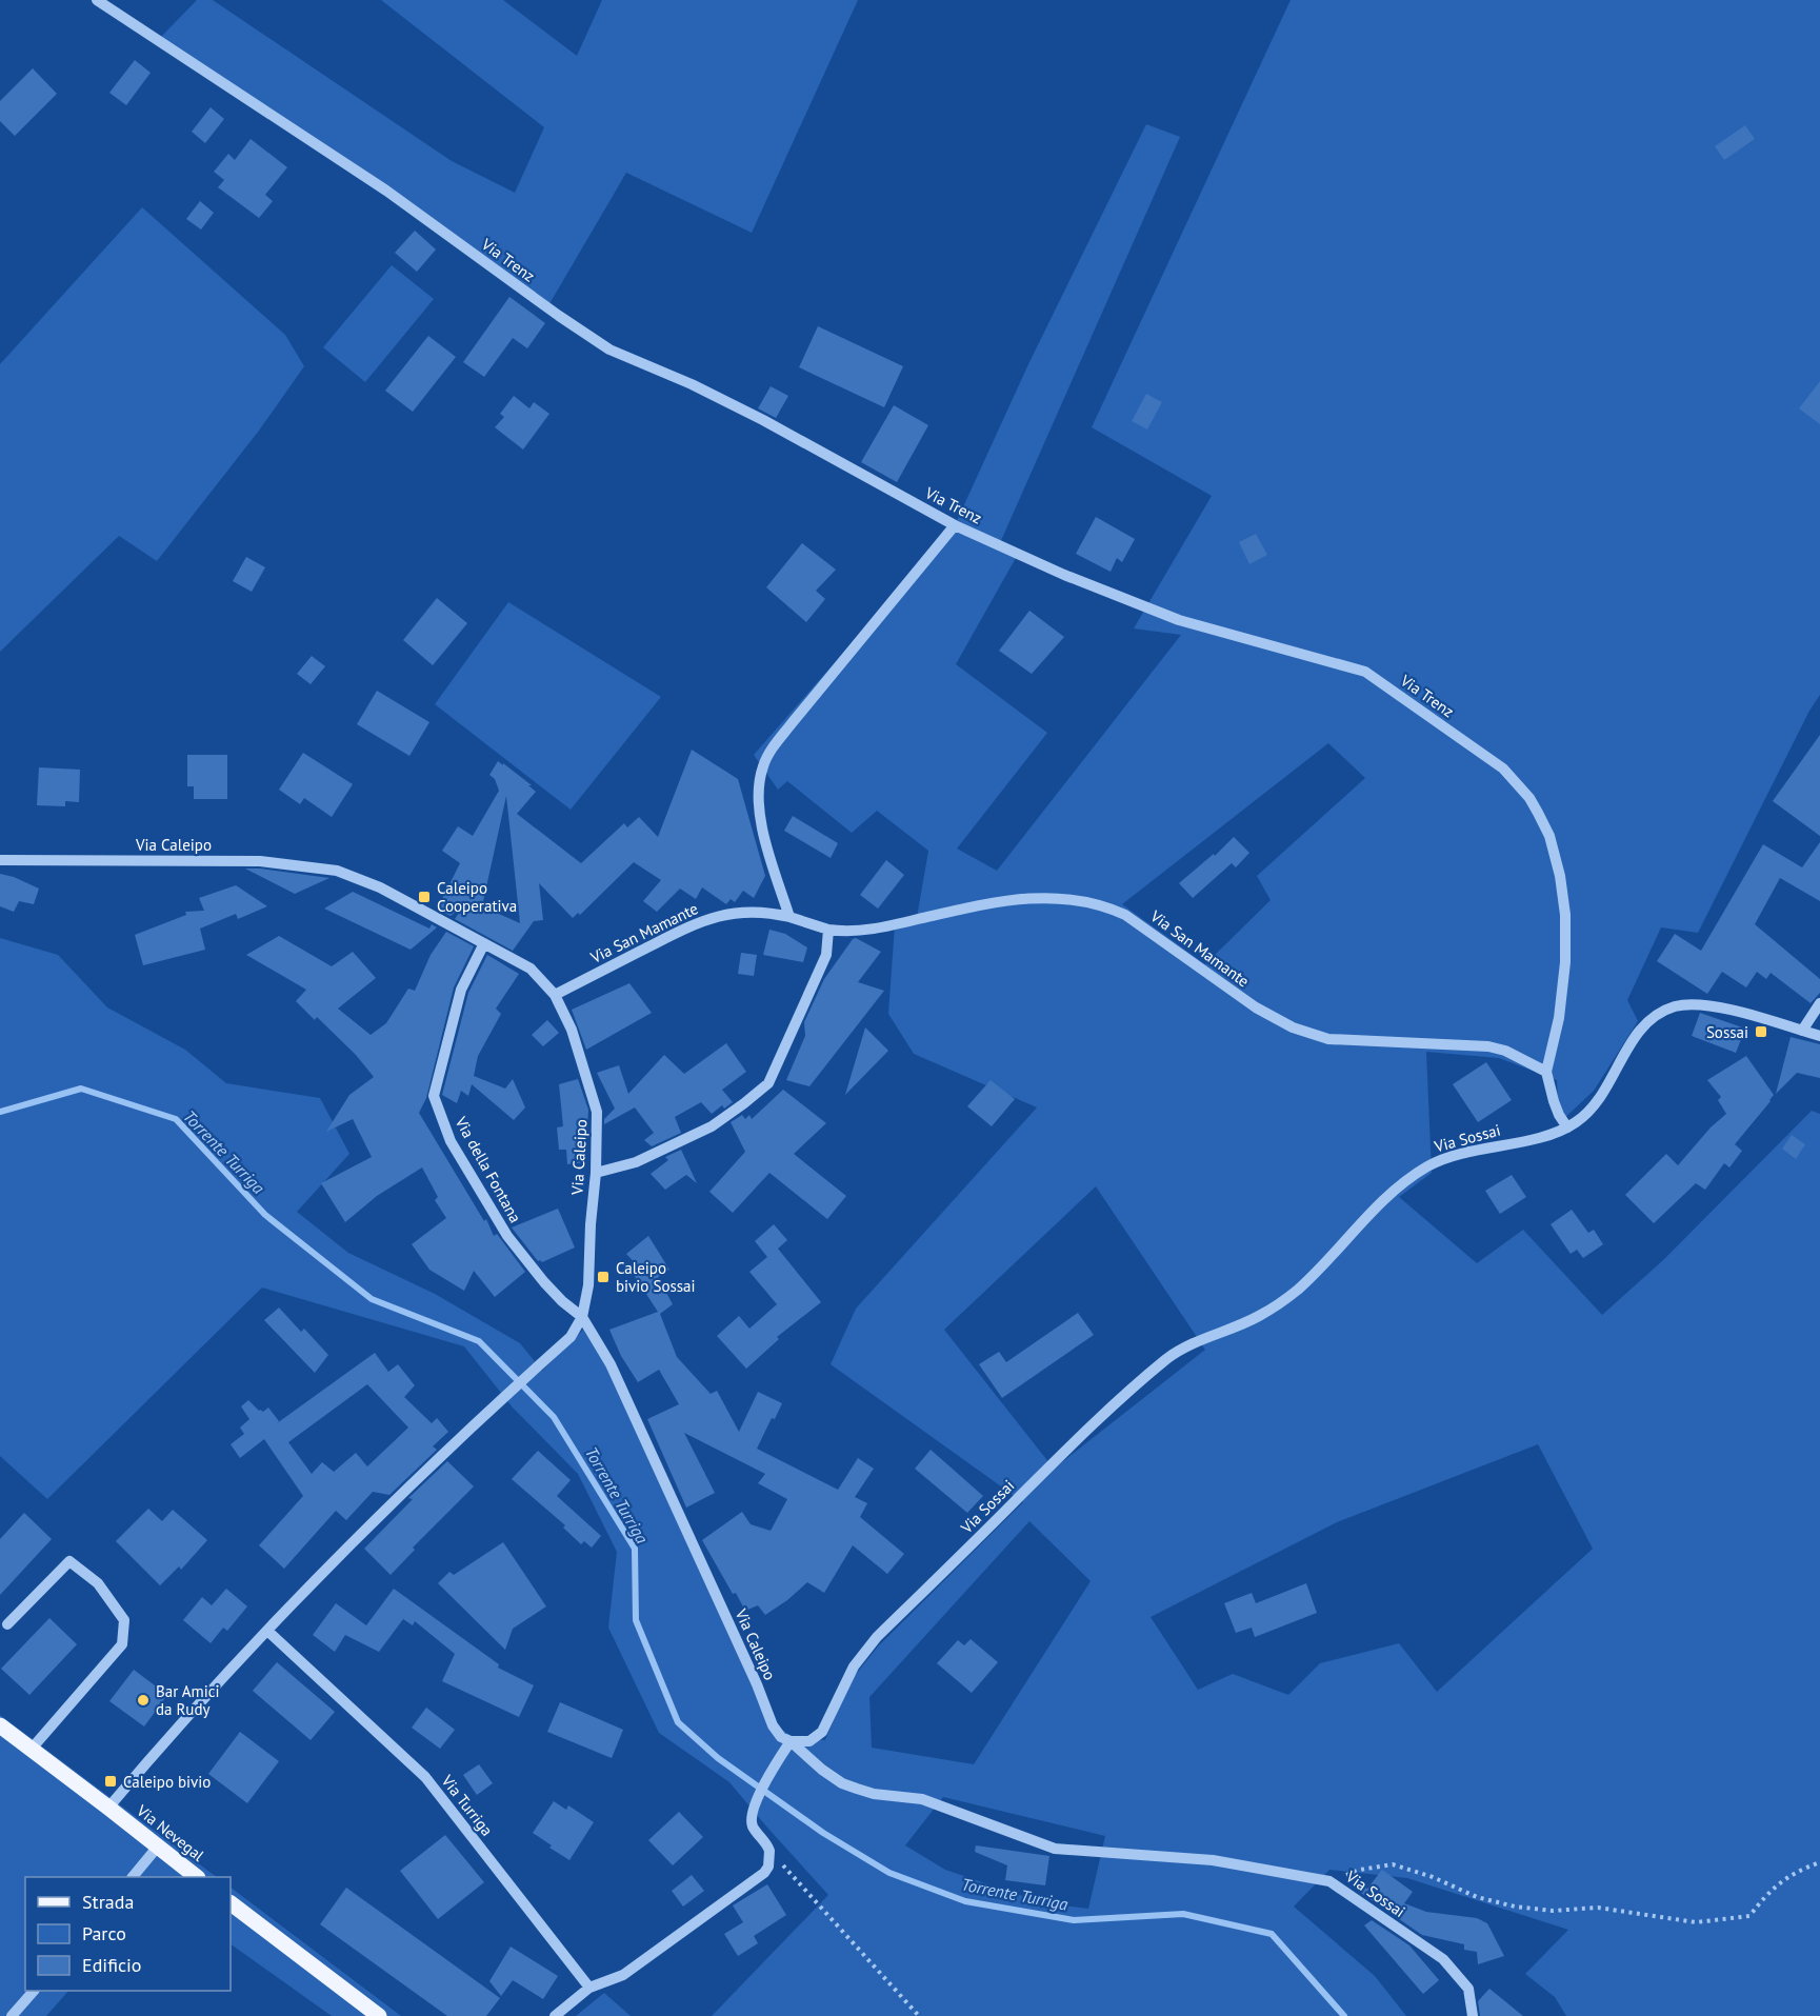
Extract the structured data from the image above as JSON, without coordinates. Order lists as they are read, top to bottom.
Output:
{
  "streets": {
    "main road": ["Via Nevegal"],
    "street": [
      "Via Trenz",
      "Via Caleipo",
      "Via San Mamante",
      "Via Sossai",
      "Via della Fontana",
      "Via Turriga"
    ]
  },
  "crossings": [
    ["Via Trenz", "Via San Mamante"],
    ["Via Trenz", "Via Sossai"],
    ["Via Caleipo", "Via San Mamante"],
    ["Via Caleipo", "Via Sossai"],
    ["Via Caleipo", "Via della Fontana"]
  ],
  "water": ["Torrente Turriga"],
  "places": {
    "transit": [
      "Caleipo Cooperativa",
      "Sossai",
      "Caleipo bivio Sossai",
      "Caleipo bivio"
    ],
    "other": ["Bar Amici da Rudy"]
  },
  "legend": ["Strada", "Parco", "Edificio"]
}
